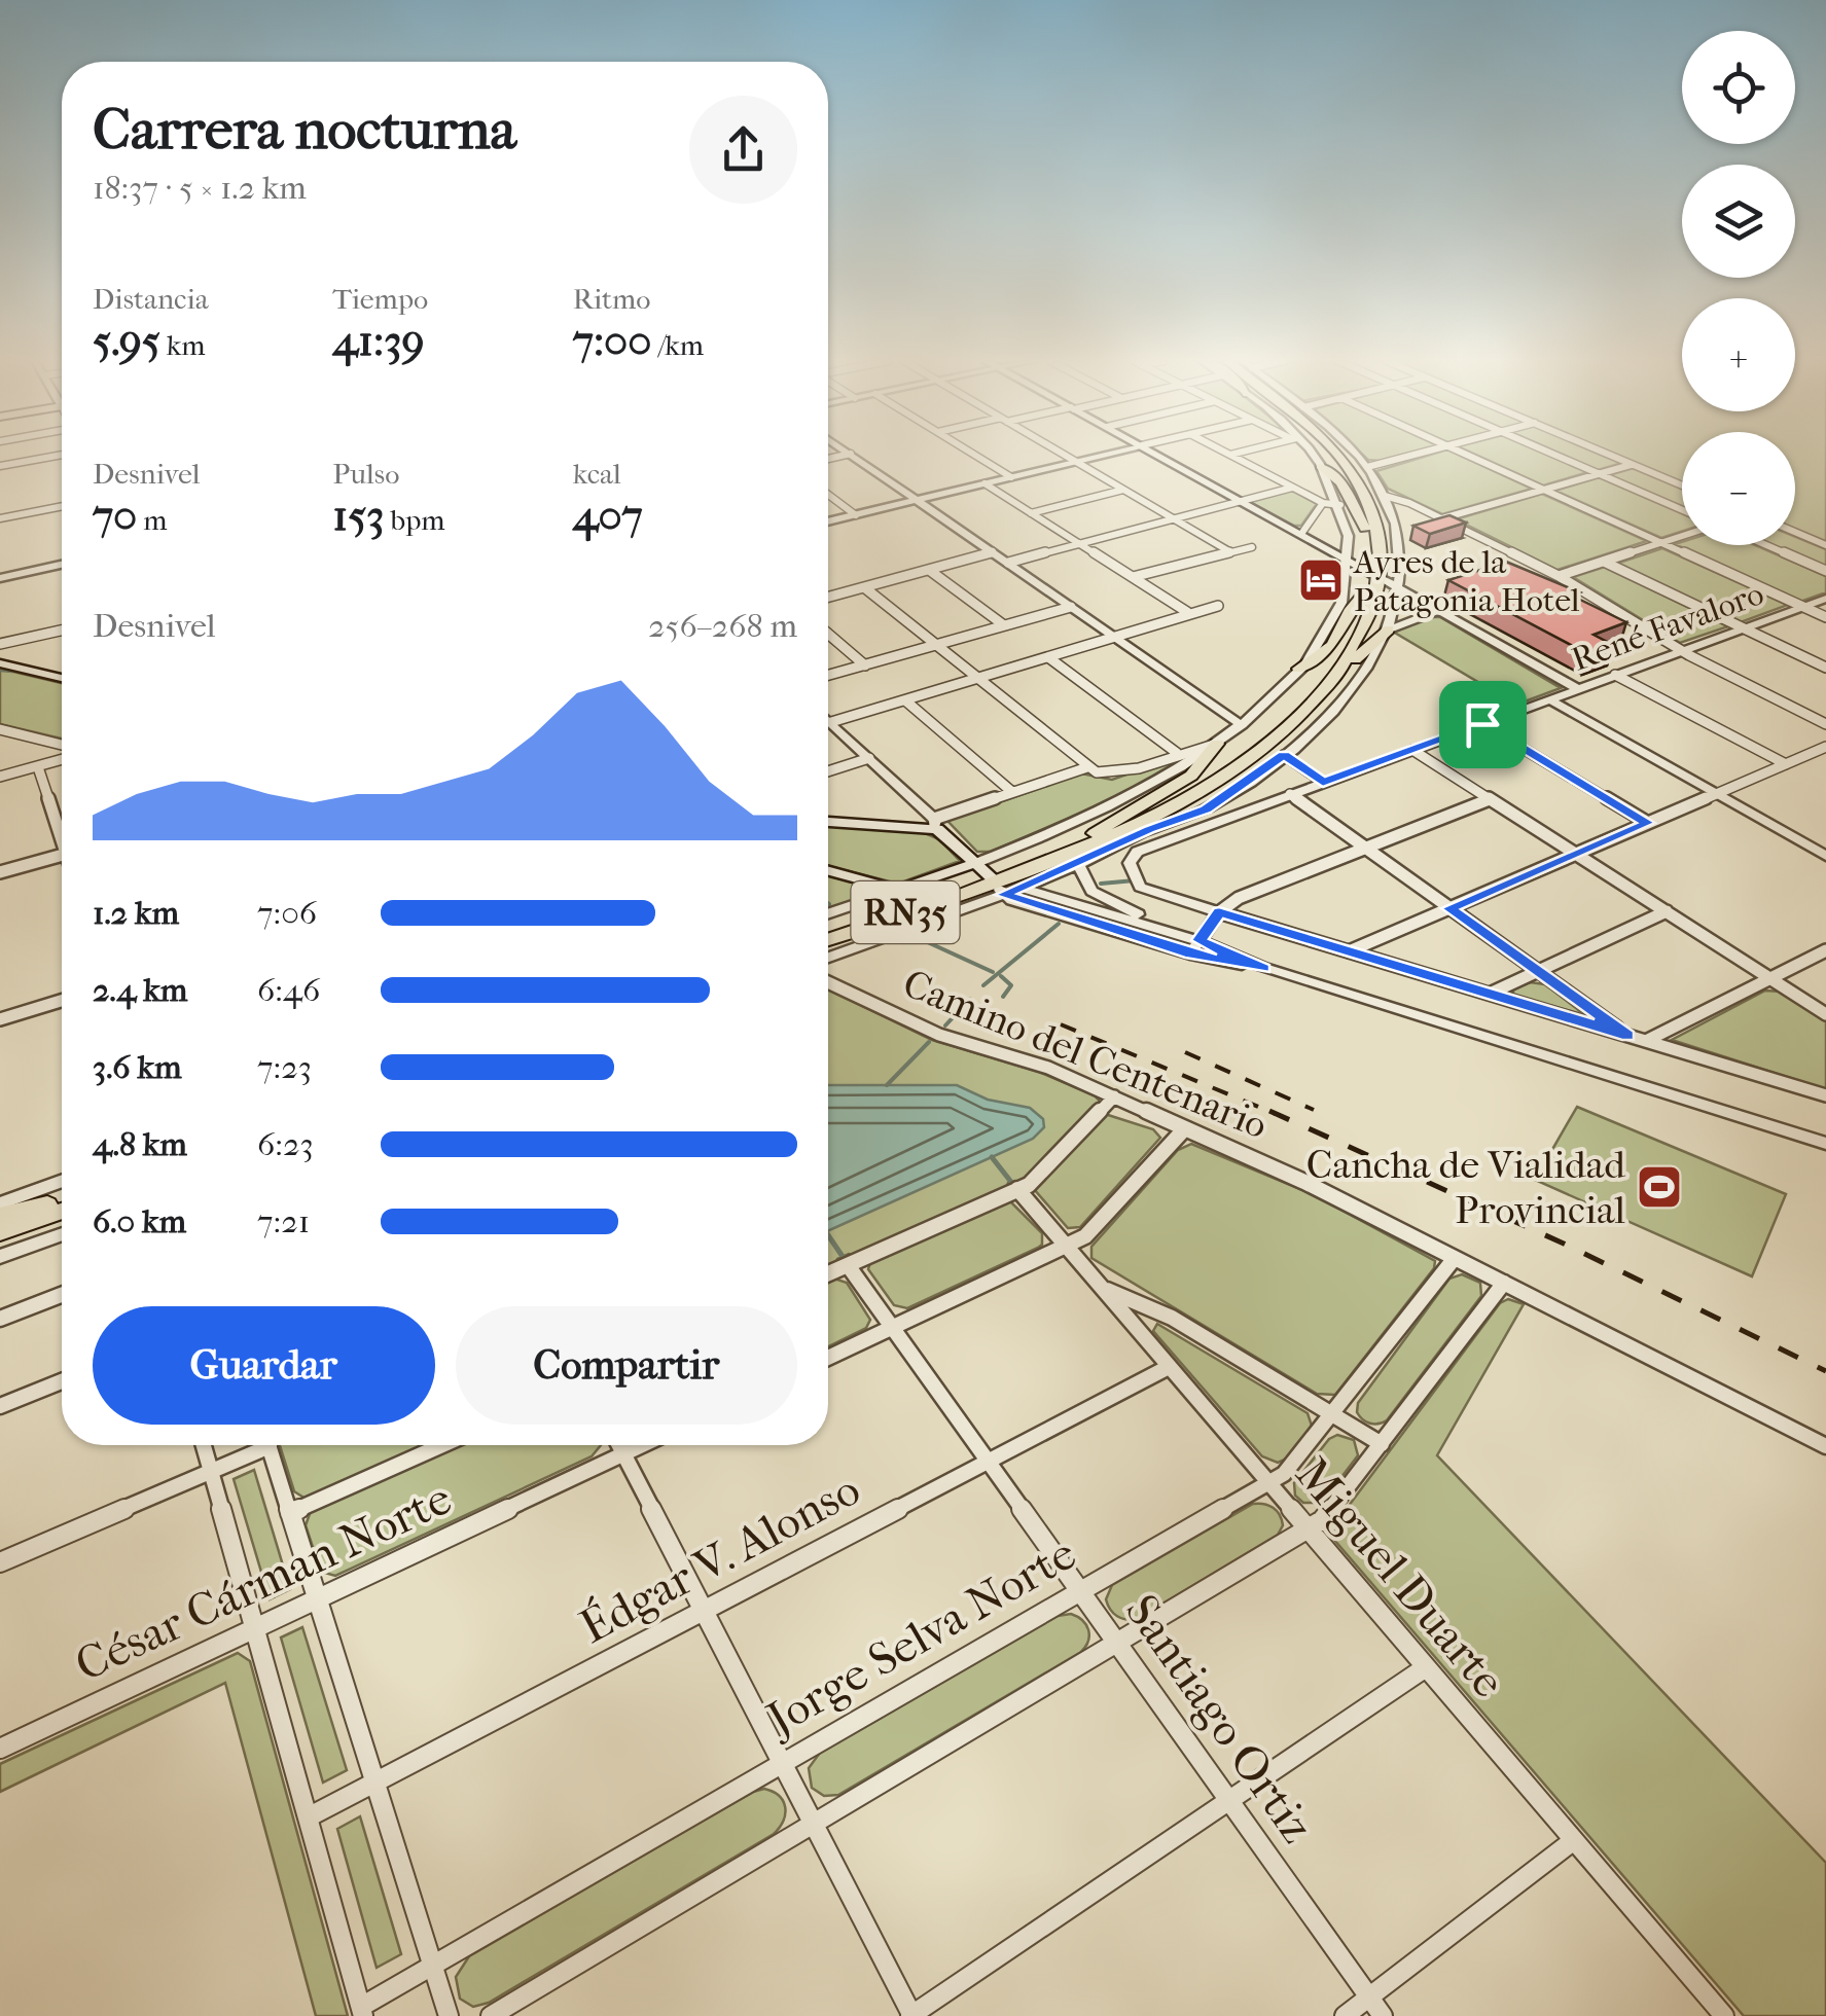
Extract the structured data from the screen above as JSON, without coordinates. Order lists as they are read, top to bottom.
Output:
{
  "streets": {
    "main road": ["RN35"],
    "street": [
      "René Favaloro",
      "Camino del Centenario",
      "Édgar V. Alonso",
      "Miguel Duarte",
      "César Cárman Norte",
      "Jorge Selva Norte",
      "Santiago Ortiz"
    ]
  },
  "crossings": [
    ["Camino del Centenario", "Jorge Selva Norte"],
    ["Édgar V. Alonso", "Miguel Duarte"],
    ["Édgar V. Alonso", "Santiago Ortiz"],
    ["Miguel Duarte", "Jorge Selva Norte"],
    ["Jorge Selva Norte", "Santiago Ortiz"]
  ],
  "places": {
    "hotel": ["Ayres de la Patagonia Hotel"],
    "sports": ["Cancha de Vialidad Provincial"]
  },
  "page": {
    "map_buttons": ["+", "−"],
    "heading": ["Carrera nocturna", "18:37 · 5 × 1.2 km"],
    "stats": [
      ["Distancia", "5.95 km"],
      ["Tiempo", "41:39"],
      ["Ritmo", "7:00 /km"],
      ["Desnivel", "70 m"],
      ["Pulso", "153 bpm"],
      ["kcal", "407"]
    ],
    "chart": ["Desnivel", "256–268 m"],
    "list": [
      {
        "name": "1.2 km",
        "note": "7:06"
      },
      {
        "name": "2.4 km",
        "note": "6:46"
      },
      {
        "name": "3.6 km",
        "note": "7:23"
      },
      {
        "name": "4.8 km",
        "note": "6:23"
      },
      {
        "name": "6.0 km",
        "note": "7:21"
      }
    ],
    "buttons": ["Guardar", "Compartir"]
  }
}
